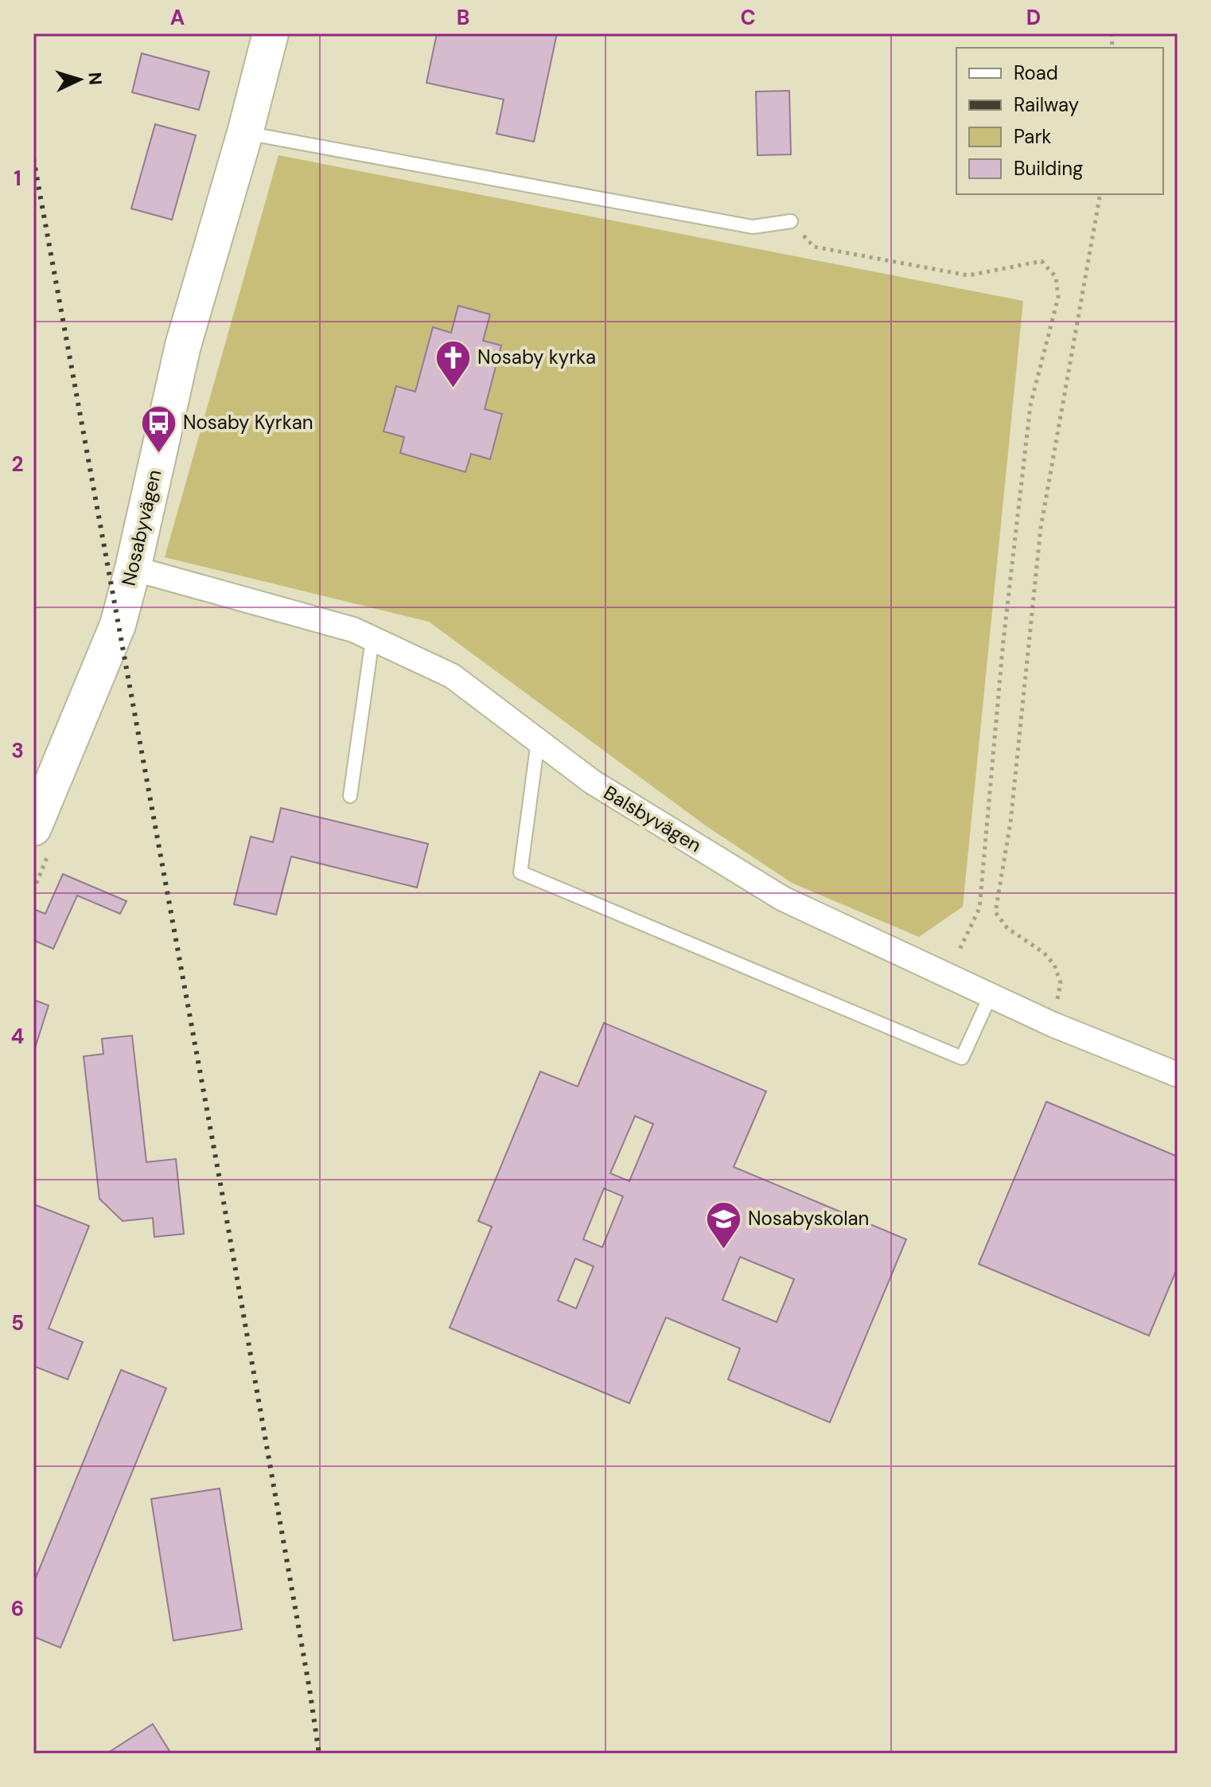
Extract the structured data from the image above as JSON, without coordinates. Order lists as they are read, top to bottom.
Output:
{
  "streets": {
    "main road": ["Nosabyvägen"],
    "street": ["Balsbyvägen"]
  },
  "crossings": [
    ["Nosabyvägen", "Balsbyvägen"]
  ],
  "places": {
    "church": ["Nosaby kyrka"],
    "bus stop": ["Nosaby Kyrkan"],
    "school or university": ["Nosabyskolan"]
  },
  "legend": [
    "Road",
    "Railway",
    "Park",
    "Building"
  ],
  "north": "right",
  "grid": {
    "columns": [
      "A",
      "B",
      "C",
      "D"
    ],
    "rows": [
      "1",
      "2",
      "3",
      "4",
      "5",
      "6"
    ]
  }
}
